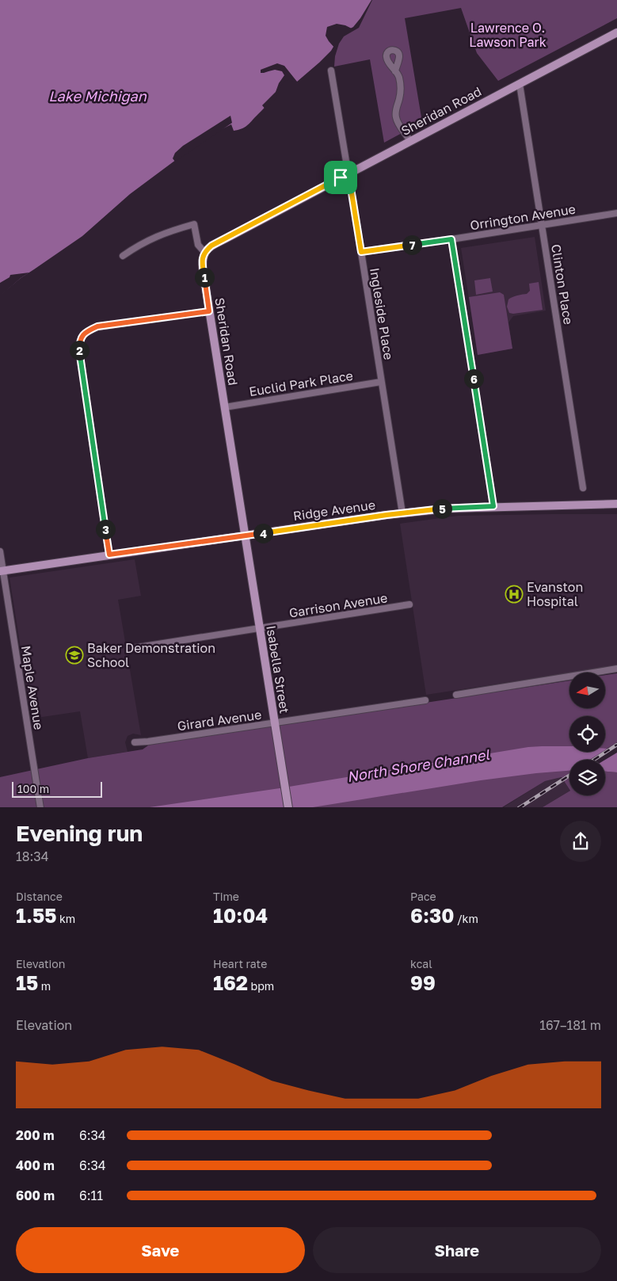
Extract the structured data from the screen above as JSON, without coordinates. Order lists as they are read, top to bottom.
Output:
{
  "streets": {
    "street": [
      "Sheridan Road",
      "Orrington Avenue",
      "Clinton Place",
      "Ingleside Place",
      "Euclid Park Place",
      "Ridge Avenue",
      "Garrison Avenue",
      "Isabella Street",
      "Maple Avenue",
      "Girard Avenue"
    ]
  },
  "crossings": [
    ["Sheridan Road", "Clinton Place"],
    ["Sheridan Road", "Ingleside Place"],
    ["Sheridan Road", "Euclid Park Place"],
    ["Sheridan Road", "Ridge Avenue"],
    ["Sheridan Road", "Isabella Street"],
    ["Orrington Avenue", "Clinton Place"],
    ["Orrington Avenue", "Ingleside Place"],
    ["Ingleside Place", "Euclid Park Place"],
    ["Ingleside Place", "Ridge Avenue"],
    ["Ridge Avenue", "Isabella Street"],
    ["Garrison Avenue", "Isabella Street"],
    ["Isabella Street", "Girard Avenue"]
  ],
  "water": ["Lake Michigan", "North Shore Channel"],
  "parks": ["Lawrence O. Lawson Park"],
  "places": {
    "hospital": ["Evanston Hospital"],
    "school or university": ["Baker Demonstration School"]
  },
  "scale_bar": "100 m",
  "north": "left",
  "page": {
    "pins": [
      "7",
      "1",
      "2",
      "6",
      "5",
      "3",
      "4"
    ],
    "scale": "100 m",
    "heading": ["Evening run", "18:34"],
    "stats": [
      ["Distance", "1.55 km"],
      ["Time", "10:04"],
      ["Pace", "6:30 /km"],
      ["Elevation", "15 m"],
      ["Heart rate", "162 bpm"],
      ["kcal", "99"]
    ],
    "chart": ["Elevation", "167–181 m"],
    "list": [
      {
        "name": "200 m",
        "note": "6:34"
      },
      {
        "name": "400 m",
        "note": "6:34"
      },
      {
        "name": "600 m",
        "note": "6:11"
      }
    ],
    "buttons": ["Save", "Share"]
  }
}
